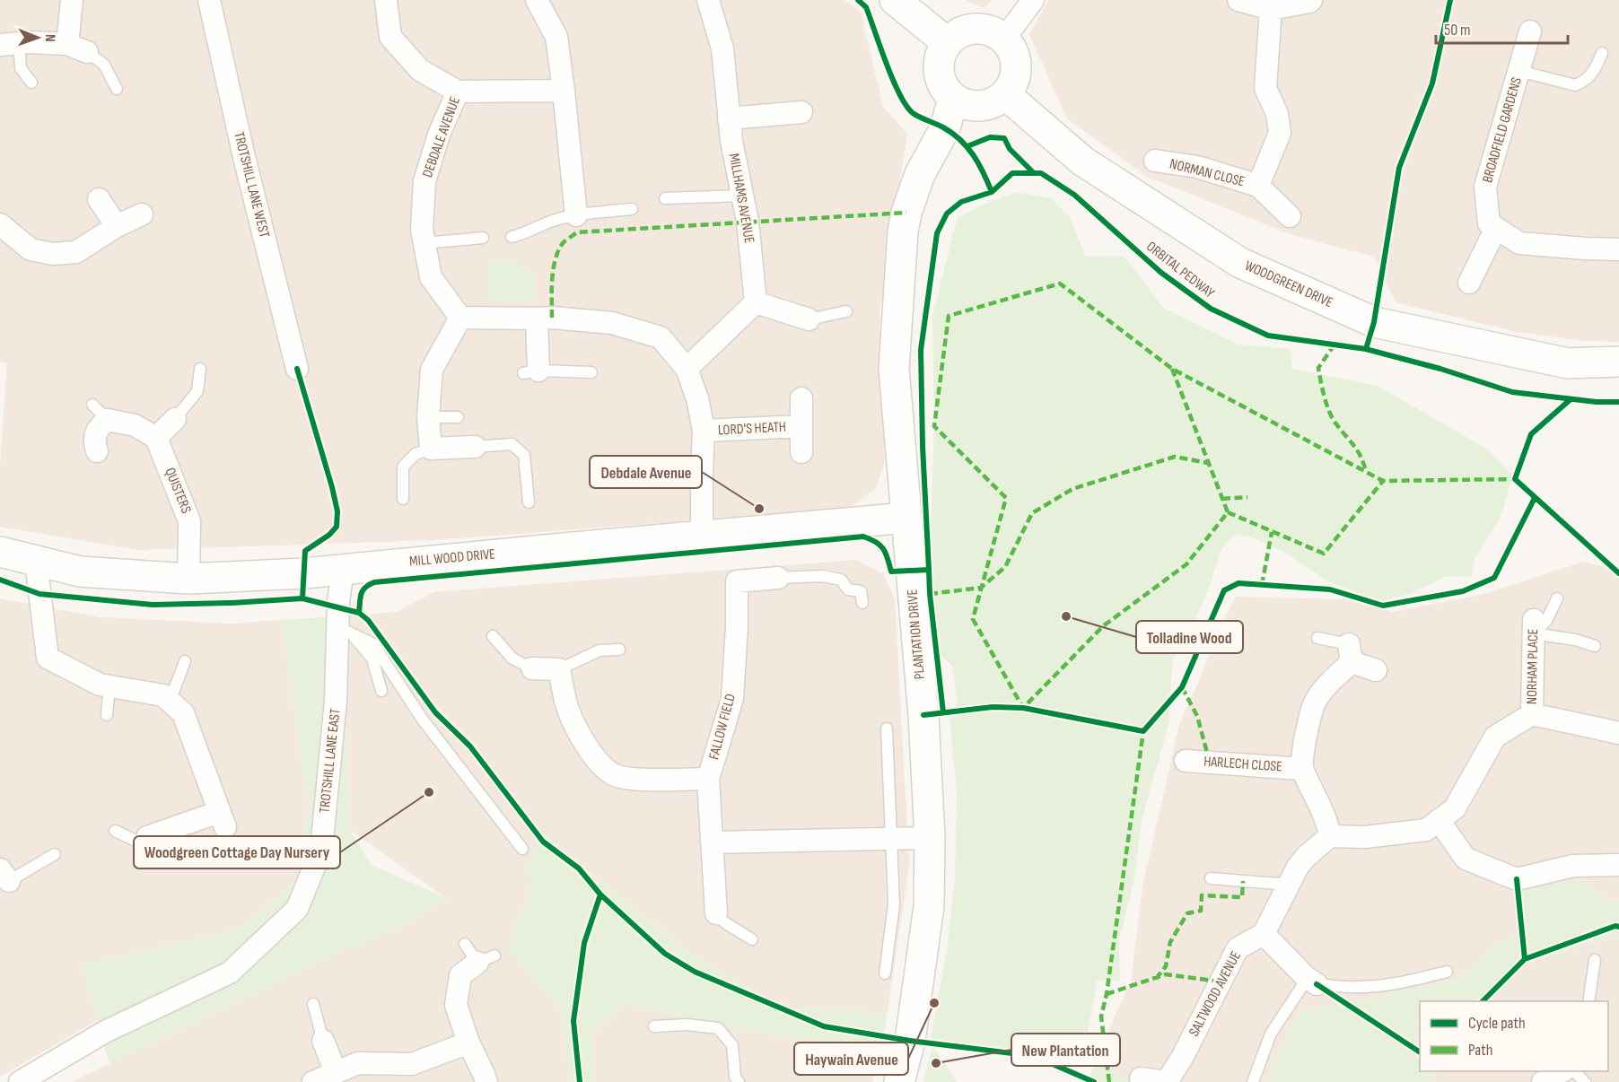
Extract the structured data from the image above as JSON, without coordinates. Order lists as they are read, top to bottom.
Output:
{
  "streets": {
    "street": [
      "BROADFIELD GARDENS",
      "DEBDALE AVENUE",
      "NORMAN CLOSE",
      "TROTSHILL LANE WEST",
      "MILLHAMS AVENUE",
      "WOODGREEN DRIVE",
      "LORD'S HEATH",
      "QUISTERS",
      "MILL WOOD DRIVE",
      "PLANTATION DRIVE",
      "NORHAM PLACE",
      "FALLOW FIELD",
      "TROTSHILL LANE EAST",
      "HARLECH CLOSE",
      "SALTWOOD AVENUE"
    ],
    "cycle path": ["ORBITAL PEDWAY"]
  },
  "crossings": [
    ["WOODGREEN DRIVE", "PLANTATION DRIVE"],
    ["QUISTERS", "MILL WOOD DRIVE"],
    ["MILL WOOD DRIVE", "PLANTATION DRIVE"],
    ["MILL WOOD DRIVE", "TROTSHILL LANE EAST"]
  ],
  "places": [
    "Debdale Avenue",
    "Tolladine Wood",
    "Woodgreen Cottage Day Nursery",
    "Haywain Avenue",
    "New Plantation"
  ],
  "legend": ["Cycle path", "Path"],
  "scale_bar": "50 m",
  "north": "right"
}
